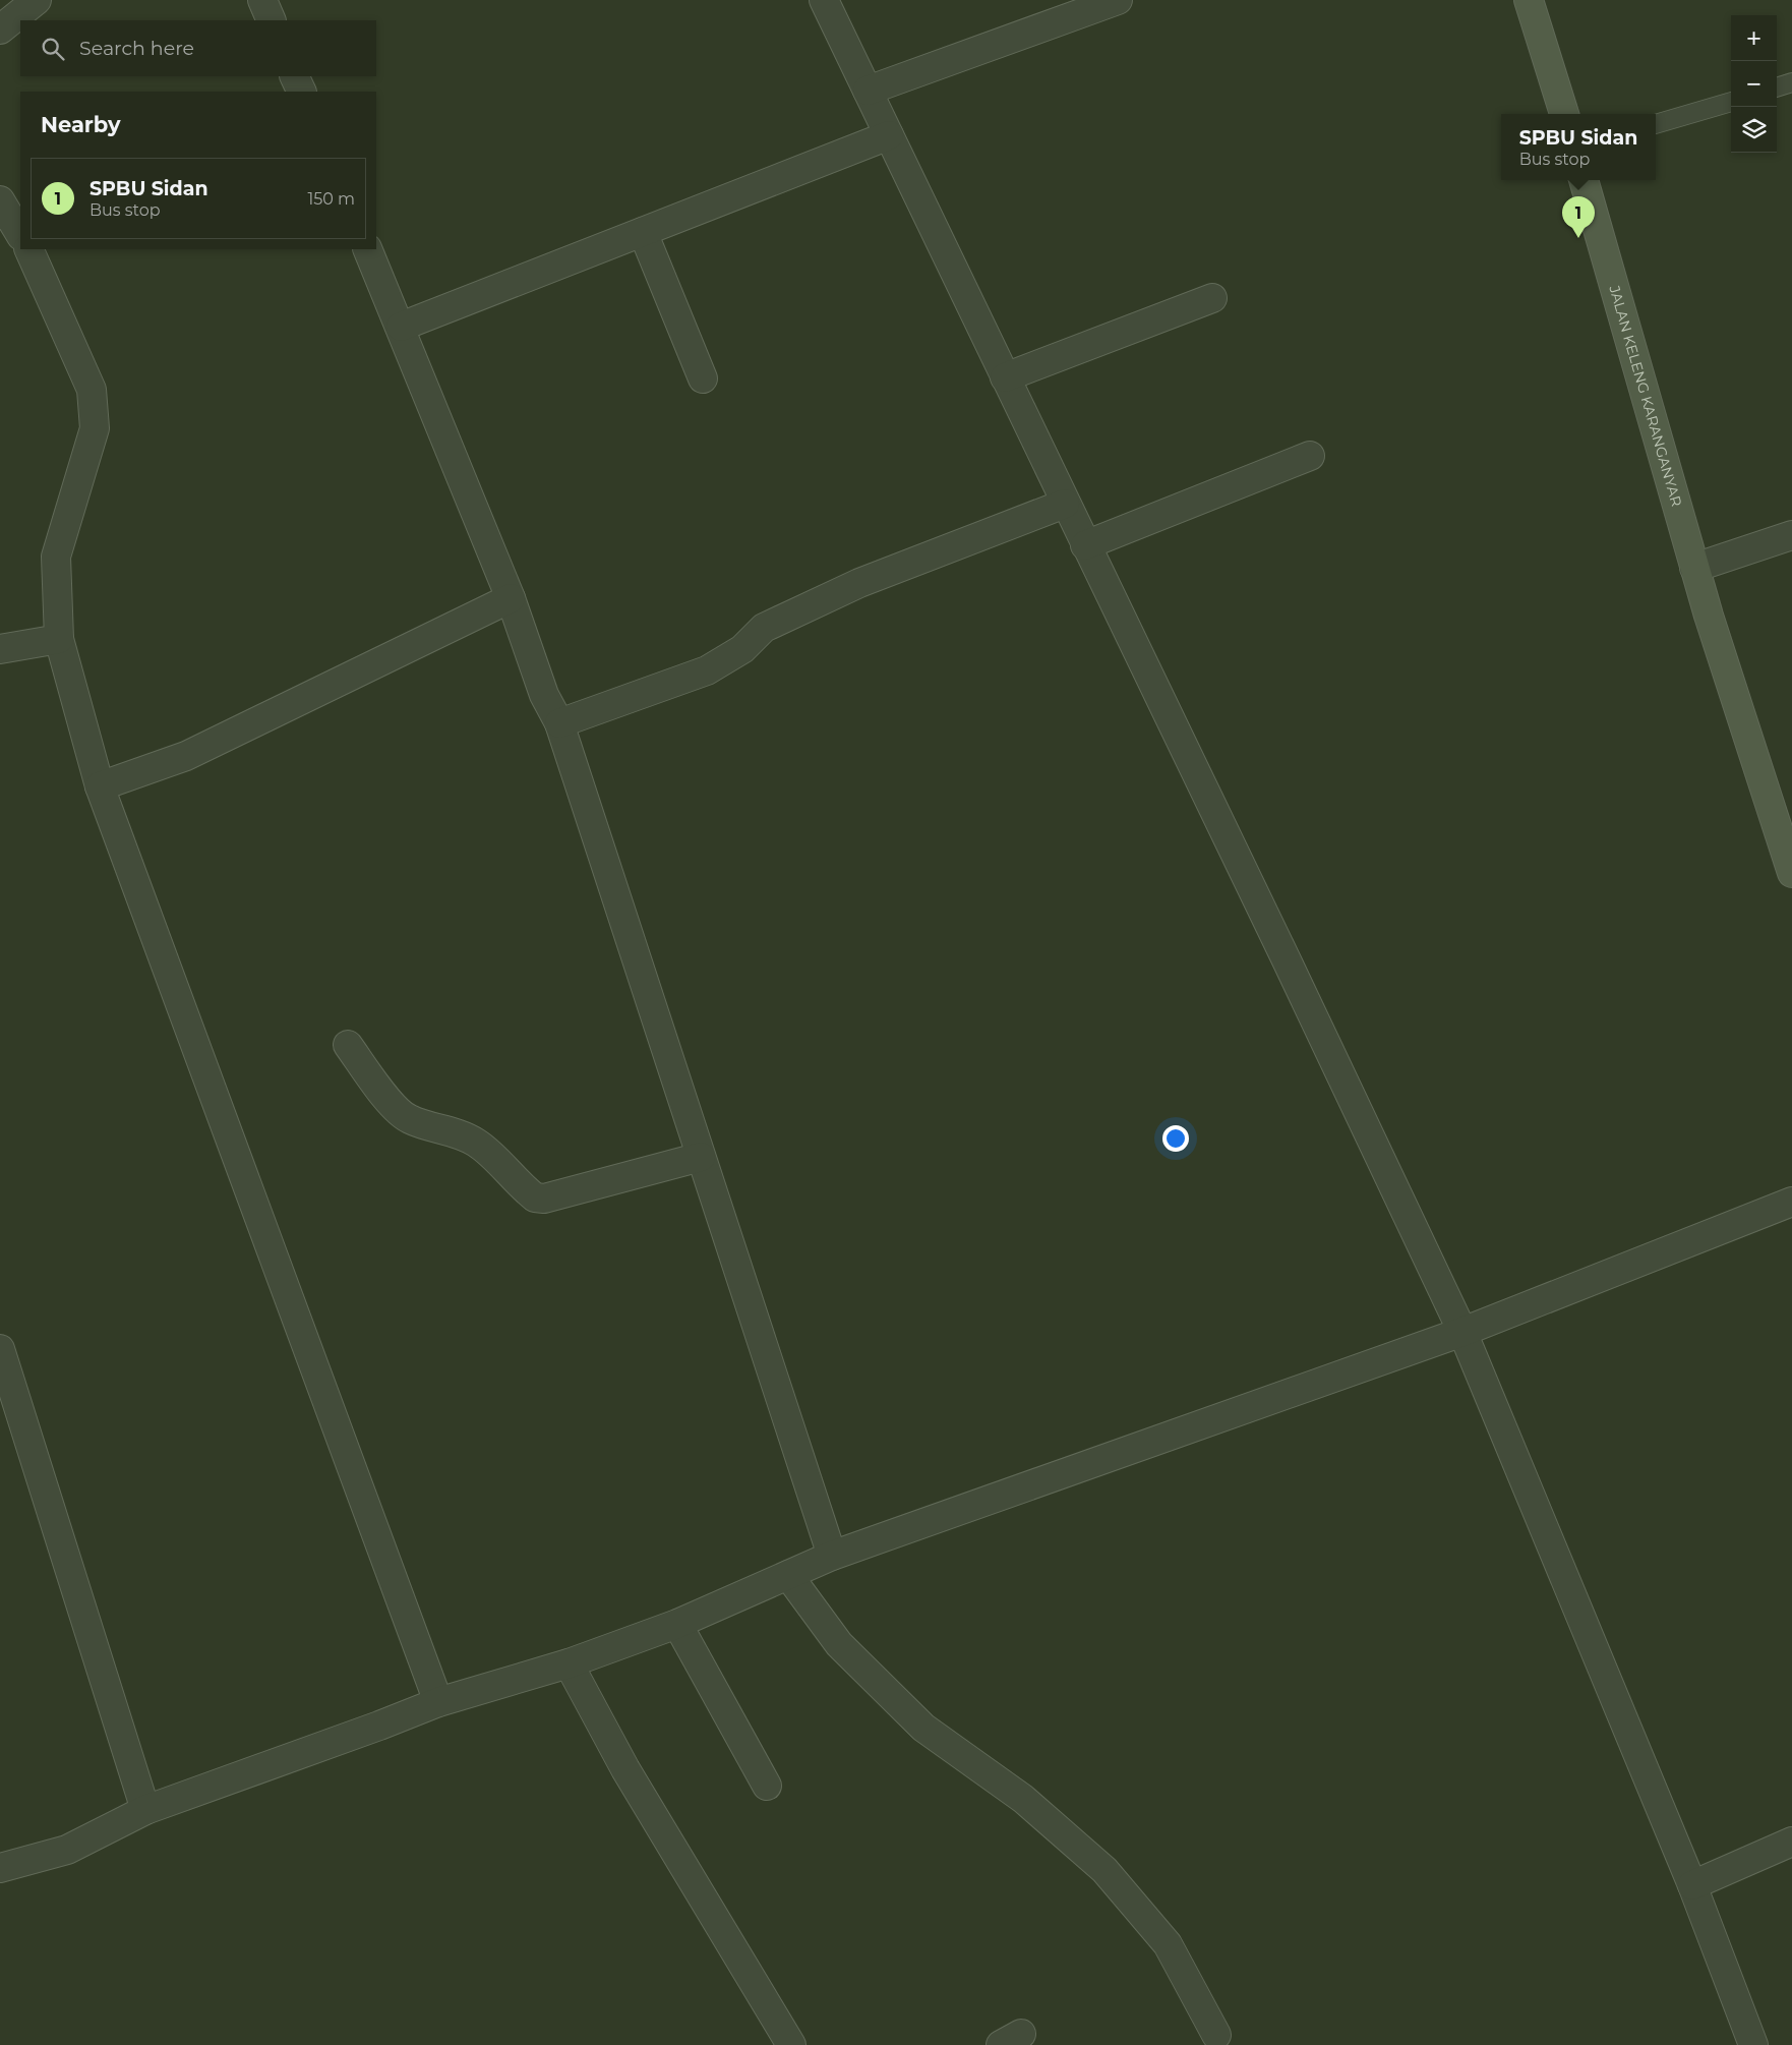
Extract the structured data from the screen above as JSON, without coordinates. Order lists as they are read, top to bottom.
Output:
{
  "streets": {
    "main road": ["JALAN KELENG KARANGANYAR"]
  },
  "page": {
    "map_buttons": ["+", "−"],
    "search": "Search here",
    "heading": "Nearby",
    "popup": ["SPBU Sidan", "Bus stop"],
    "list": [
      {
        "mark": "1",
        "name": "SPBU Sidan",
        "note": "Bus stop",
        "value": "150 m"
      }
    ],
    "pins": "1"
  }
}
